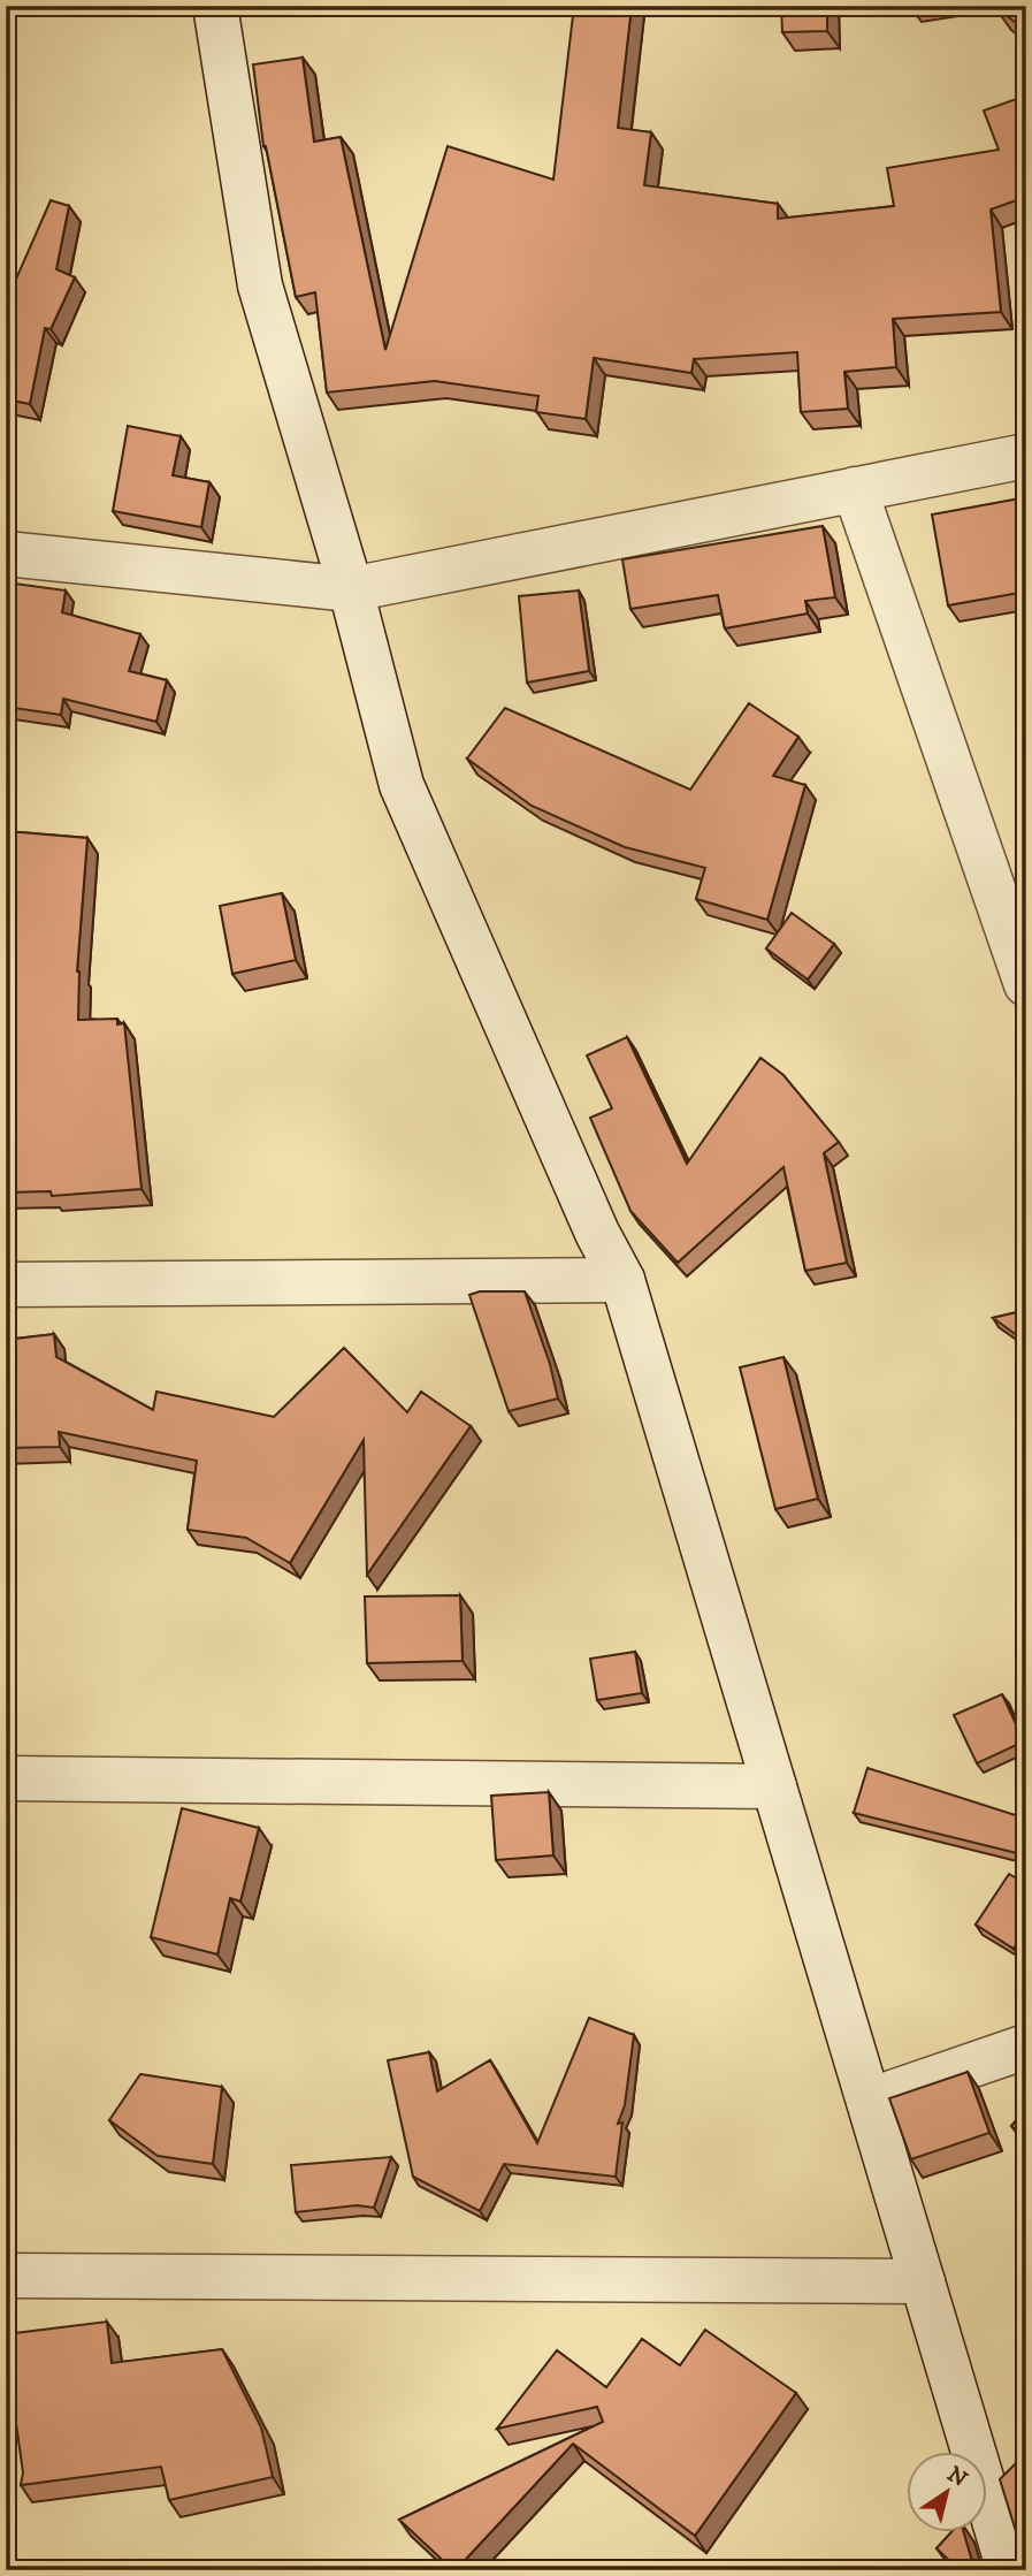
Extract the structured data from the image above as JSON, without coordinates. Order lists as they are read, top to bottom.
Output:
{
  "north": "top right"
}
